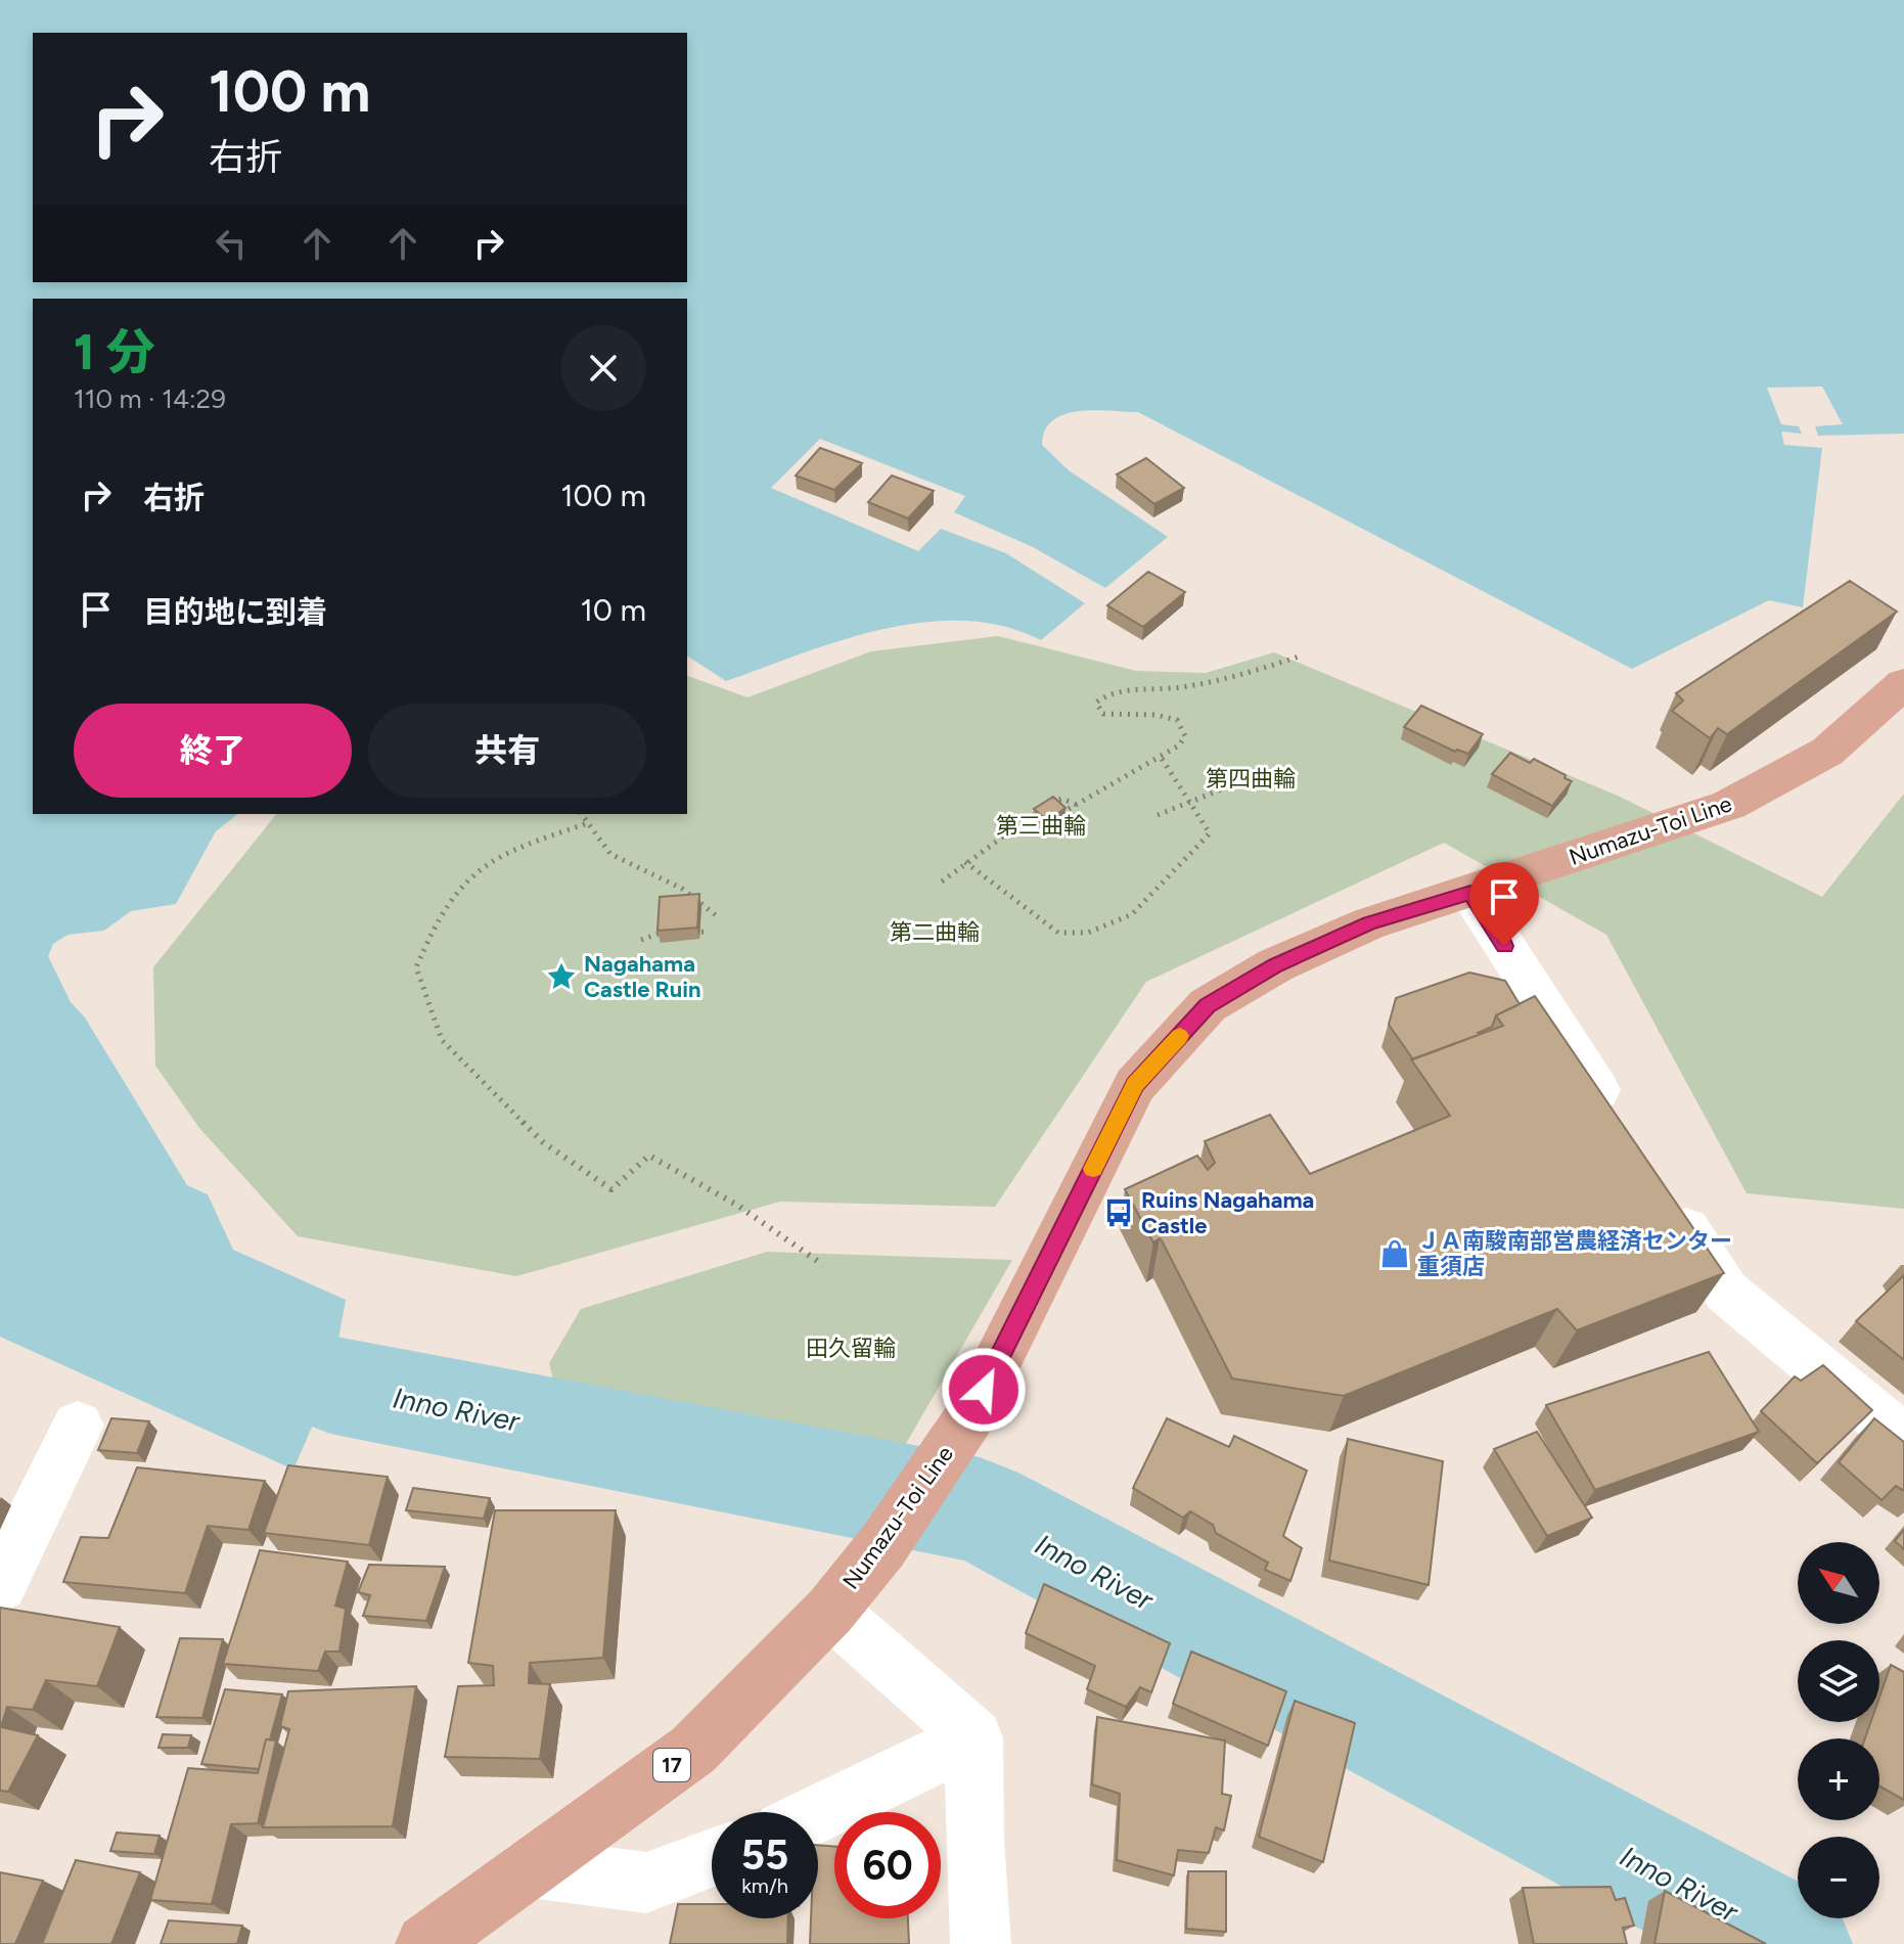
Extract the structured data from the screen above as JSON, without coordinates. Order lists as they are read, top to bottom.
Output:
{
  "streets": {
    "main road": ["Numazu-Toi Line", "17"]
  },
  "water": ["Inno River"],
  "parks": [
    "第四曲輪",
    "第三曲輪",
    "第二曲輪",
    "田久留輪"
  ],
  "places": {
    "place": ["Nagahama Castle Ruin"],
    "bus stop": ["Ruins Nagahama Castle"],
    "shop": ["ＪＡ南駿南部営農経済センター 重須店"]
  },
  "north": "top left",
  "page": {
    "turn": ["100 m", "右折"],
    "heading": ["1 分", "110 m · 14:29"],
    "list": [
      {
        "name": "右折",
        "value": "100 m"
      },
      {
        "name": "目的地に到着",
        "value": "10 m"
      }
    ],
    "buttons": ["終了", "共有"],
    "map_buttons": ["+", "−"],
    "speed": "55 km/h",
    "limit": "60"
  }
}
